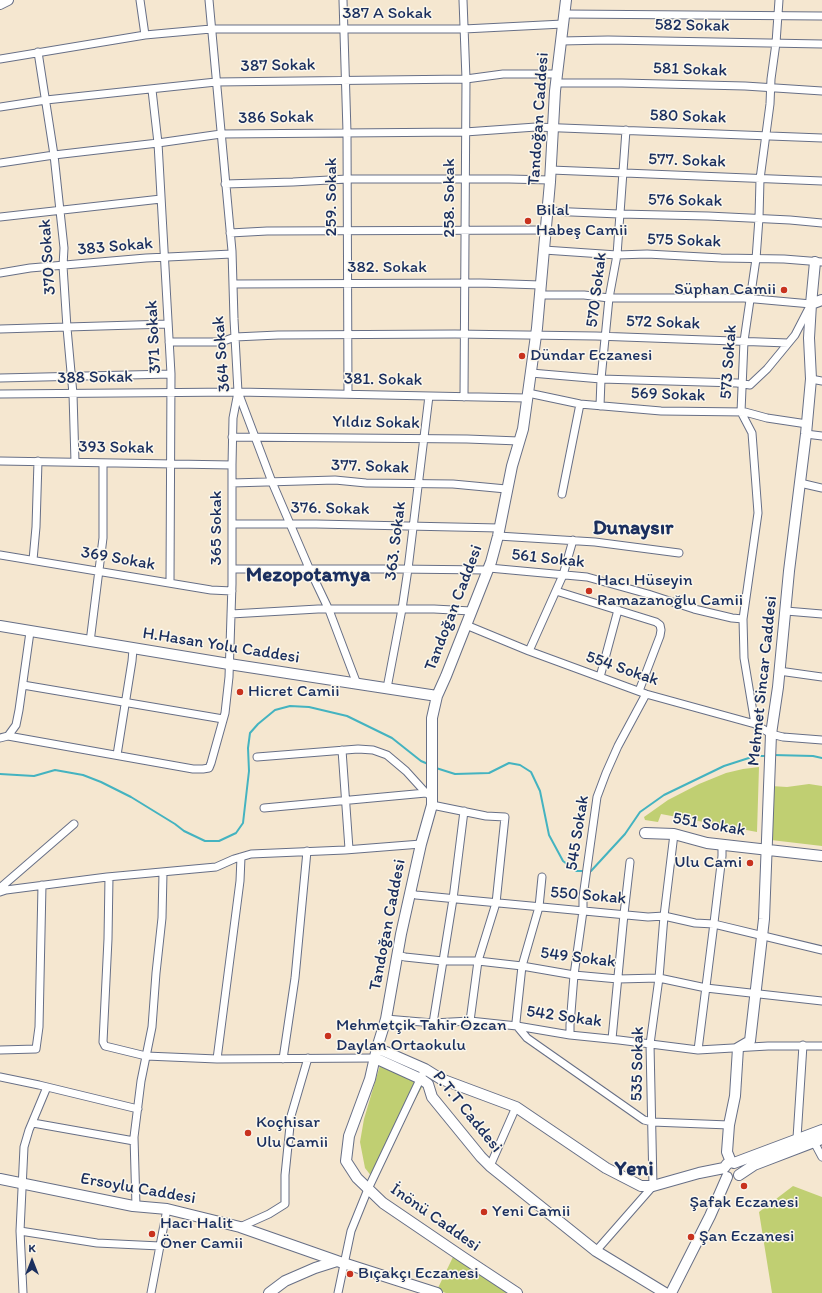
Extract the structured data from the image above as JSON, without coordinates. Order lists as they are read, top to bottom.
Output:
{
  "streets": {
    "street": [
      "387 A Sokak",
      "582 Sokak",
      "387 Sokak",
      "581 Sokak",
      "580 Sokak",
      "386 Sokak",
      "Tandoğan Caddesi",
      "577. Sokak",
      "259. Sokak",
      "258. Sokak",
      "576 Sokak",
      "575 Sokak",
      "383 Sokak",
      "370 Sokak",
      "382. Sokak",
      "570 Sokak",
      "572 Sokak",
      "371 Sokak",
      "364 Sokak",
      "573 Sokak",
      "388 Sokak",
      "381. Sokak",
      "569 Sokak",
      "Yıldız Sokak",
      "393 Sokak",
      "377. Sokak",
      "376. Sokak",
      "365 Sokak",
      "363. Sokak",
      "369 Sokak",
      "561 Sokak",
      "H.Hasan Yolu Caddesi",
      "554 Sokak",
      "Mehmet Sincar Caddesi",
      "551 Sokak",
      "545 Sokak",
      "550 Sokak",
      "549 Sokak",
      "542 Sokak",
      "535 Sokak",
      "P.T.T Caddesi",
      "Ersoylu Caddesi",
      "İnönü Caddesi"
    ]
  },
  "crossings": [
    ["387 A Sokak", "Tandoğan Caddesi"],
    ["387 A Sokak", "259. Sokak"],
    ["387 A Sokak", "258. Sokak"],
    ["387 A Sokak", "370 Sokak"],
    ["387 A Sokak", "364 Sokak"],
    ["582 Sokak", "Tandoğan Caddesi"],
    ["582 Sokak", "573 Sokak"],
    ["387 Sokak", "581 Sokak"],
    ["387 Sokak", "Tandoğan Caddesi"],
    ["387 Sokak", "259. Sokak"],
    ["387 Sokak", "258. Sokak"],
    ["387 Sokak", "370 Sokak"],
    ["387 Sokak", "371 Sokak"],
    ["387 Sokak", "364 Sokak"],
    ["581 Sokak", "Tandoğan Caddesi"],
    ["581 Sokak", "573 Sokak"],
    ["580 Sokak", "386 Sokak"],
    ["580 Sokak", "Tandoğan Caddesi"],
    ["580 Sokak", "570 Sokak"],
    ["580 Sokak", "573 Sokak"],
    ["386 Sokak", "Tandoğan Caddesi"],
    ["386 Sokak", "259. Sokak"],
    ["386 Sokak", "258. Sokak"],
    ["386 Sokak", "370 Sokak"],
    ["386 Sokak", "371 Sokak"],
    ["386 Sokak", "364 Sokak"],
    ["Tandoğan Caddesi", "577. Sokak"],
    ["Tandoğan Caddesi", "576 Sokak"],
    ["Tandoğan Caddesi", "575 Sokak"],
    ["Tandoğan Caddesi", "382. Sokak"],
    ["Tandoğan Caddesi", "572 Sokak"],
    ["Tandoğan Caddesi", "381. Sokak"],
    ["Tandoğan Caddesi", "569 Sokak"],
    ["Tandoğan Caddesi", "Yıldız Sokak"],
    ["Tandoğan Caddesi", "377. Sokak"],
    ["Tandoğan Caddesi", "376. Sokak"],
    ["Tandoğan Caddesi", "561 Sokak"],
    ["Tandoğan Caddesi", "H.Hasan Yolu Caddesi"],
    ["Tandoğan Caddesi", "554 Sokak"],
    ["Tandoğan Caddesi", "550 Sokak"],
    ["Tandoğan Caddesi", "549 Sokak"],
    ["Tandoğan Caddesi", "542 Sokak"],
    ["Tandoğan Caddesi", "P.T.T Caddesi"],
    ["Tandoğan Caddesi", "İnönü Caddesi"],
    ["577. Sokak", "259. Sokak"],
    ["577. Sokak", "258. Sokak"],
    ["577. Sokak", "570 Sokak"],
    ["577. Sokak", "364 Sokak"],
    ["577. Sokak", "573 Sokak"],
    ["259. Sokak", "382. Sokak"],
    ["259. Sokak", "572 Sokak"],
    ["259. Sokak", "381. Sokak"],
    ["258. Sokak", "382. Sokak"],
    ["258. Sokak", "572 Sokak"],
    ["258. Sokak", "381. Sokak"],
    ["576 Sokak", "570 Sokak"],
    ["576 Sokak", "573 Sokak"],
    ["575 Sokak", "570 Sokak"],
    ["575 Sokak", "573 Sokak"],
    ["575 Sokak", "Mehmet Sincar Caddesi"],
    ["383 Sokak", "370 Sokak"],
    ["383 Sokak", "371 Sokak"],
    ["383 Sokak", "364 Sokak"],
    ["370 Sokak", "388 Sokak"],
    ["370 Sokak", "393 Sokak"],
    ["382. Sokak", "570 Sokak"],
    ["382. Sokak", "364 Sokak"],
    ["382. Sokak", "573 Sokak"],
    ["382. Sokak", "Mehmet Sincar Caddesi"],
    ["570 Sokak", "572 Sokak"],
    ["570 Sokak", "569 Sokak"],
    ["572 Sokak", "371 Sokak"],
    ["572 Sokak", "364 Sokak"],
    ["572 Sokak", "573 Sokak"],
    ["371 Sokak", "388 Sokak"],
    ["371 Sokak", "393 Sokak"],
    ["371 Sokak", "369 Sokak"],
    ["364 Sokak", "388 Sokak"],
    ["364 Sokak", "381. Sokak"],
    ["364 Sokak", "Yıldız Sokak"],
    ["364 Sokak", "377. Sokak"],
    ["364 Sokak", "376. Sokak"],
    ["364 Sokak", "365 Sokak"],
    ["364 Sokak", "561 Sokak"],
    ["364 Sokak", "H.Hasan Yolu Caddesi"],
    ["573 Sokak", "569 Sokak"],
    ["573 Sokak", "561 Sokak"],
    ["573 Sokak", "554 Sokak"],
    ["388 Sokak", "381. Sokak"],
    ["388 Sokak", "365 Sokak"],
    ["381. Sokak", "569 Sokak"],
    ["381. Sokak", "365 Sokak"],
    ["381. Sokak", "363. Sokak"],
    ["569 Sokak", "Mehmet Sincar Caddesi"],
    ["Yıldız Sokak", "365 Sokak"],
    ["Yıldız Sokak", "363. Sokak"],
    ["393 Sokak", "365 Sokak"],
    ["377. Sokak", "365 Sokak"],
    ["377. Sokak", "363. Sokak"],
    ["376. Sokak", "365 Sokak"],
    ["376. Sokak", "363. Sokak"],
    ["365 Sokak", "369 Sokak"],
    ["365 Sokak", "561 Sokak"],
    ["365 Sokak", "H.Hasan Yolu Caddesi"],
    ["363. Sokak", "561 Sokak"],
    ["363. Sokak", "H.Hasan Yolu Caddesi"],
    ["554 Sokak", "Mehmet Sincar Caddesi"],
    ["554 Sokak", "545 Sokak"],
    ["Mehmet Sincar Caddesi", "551 Sokak"],
    ["Mehmet Sincar Caddesi", "550 Sokak"],
    ["Mehmet Sincar Caddesi", "549 Sokak"],
    ["Mehmet Sincar Caddesi", "542 Sokak"],
    ["551 Sokak", "535 Sokak"],
    ["545 Sokak", "550 Sokak"],
    ["545 Sokak", "549 Sokak"],
    ["545 Sokak", "542 Sokak"],
    ["550 Sokak", "535 Sokak"],
    ["549 Sokak", "535 Sokak"],
    ["542 Sokak", "535 Sokak"]
  ],
  "districts": ["Dunaysır", "Mezopotamya", "Yeni"],
  "places": [
    "Bilal Habeş Camii",
    "Süphan Camii",
    "Dündar Eczanesi",
    "Hacı Hüseyin Ramazanoğlu Camii",
    "Hicret Camii",
    "Ulu Cami",
    "Mehmetçik Tahir Özcan Daylan Ortaokulu",
    "Koçhisar Ulu Camii",
    "Şafak Eczanesi",
    "Yeni Camii",
    "Hacı Halit Öner Camii",
    "Şan Eczanesi",
    "Bıçakçı Eczanesi"
  ],
  "north": "top"
}
